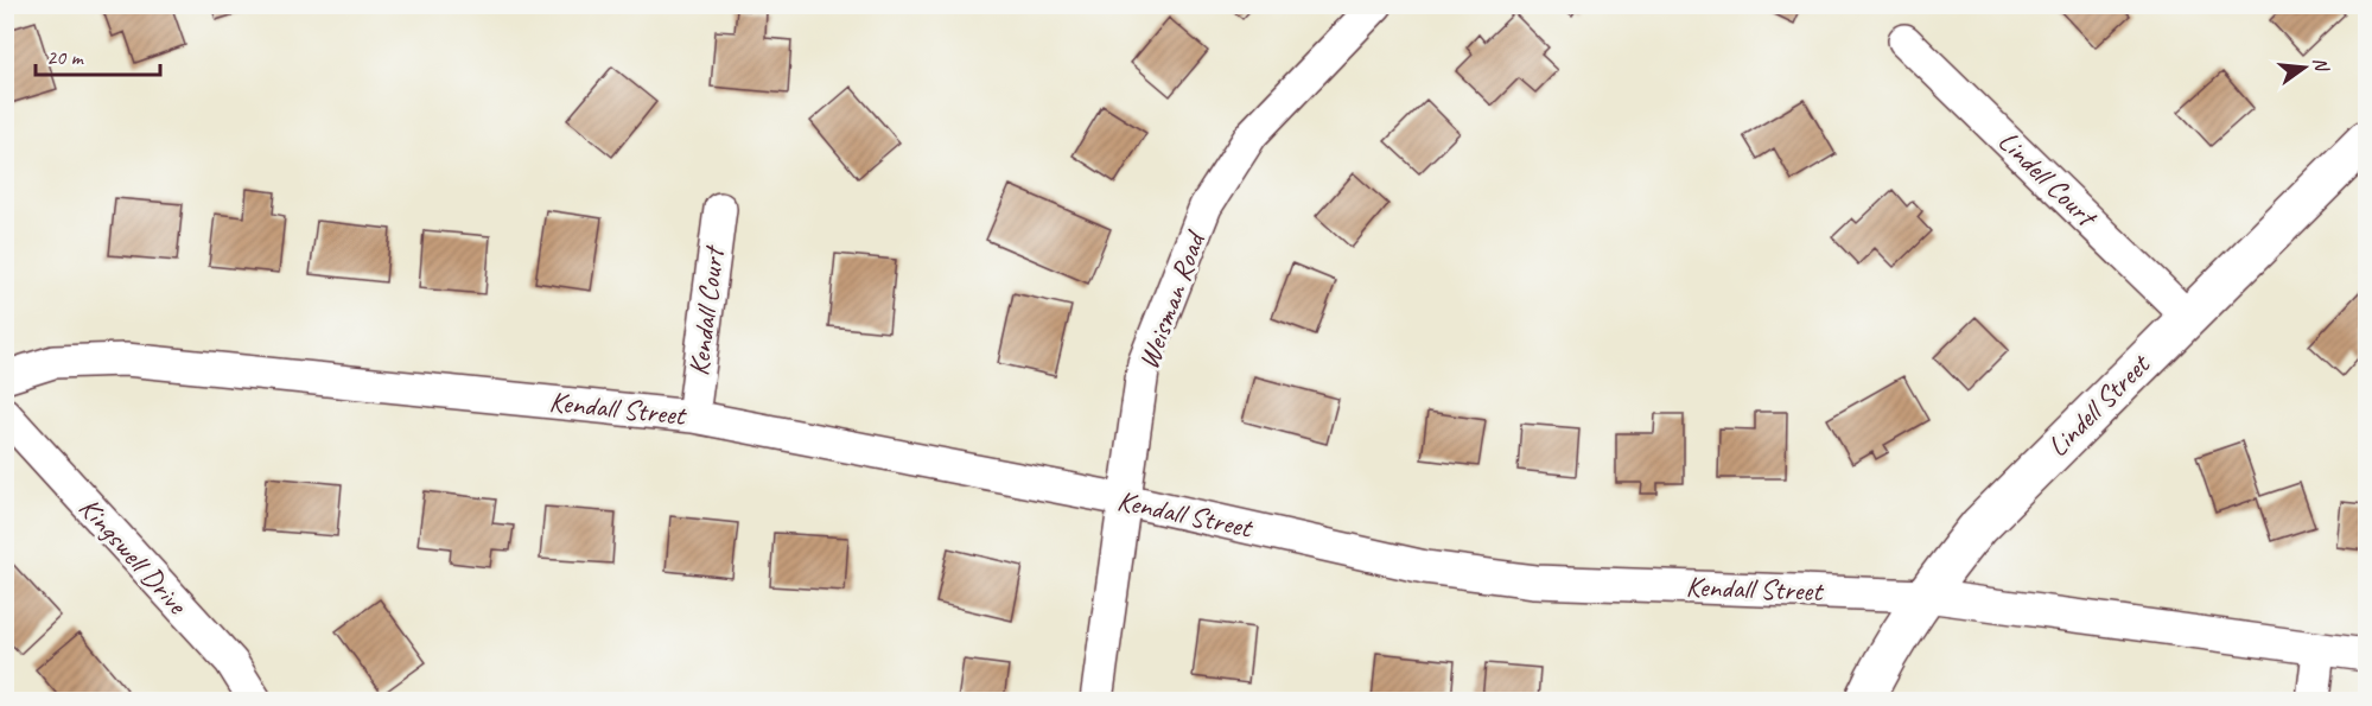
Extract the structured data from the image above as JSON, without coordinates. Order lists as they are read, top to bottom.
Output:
{
  "streets": {
    "street": [
      "Lindell Court",
      "Weisman Road",
      "Kendall Court",
      "Lindell Street",
      "Kendall Street",
      "Kingswell Drive"
    ]
  },
  "crossings": [
    ["Lindell Court", "Lindell Street"],
    ["Weisman Road", "Kendall Street"],
    ["Kendall Court", "Kendall Street"],
    ["Lindell Street", "Kendall Street"]
  ],
  "scale_bar": "20 m",
  "north": "right"
}
